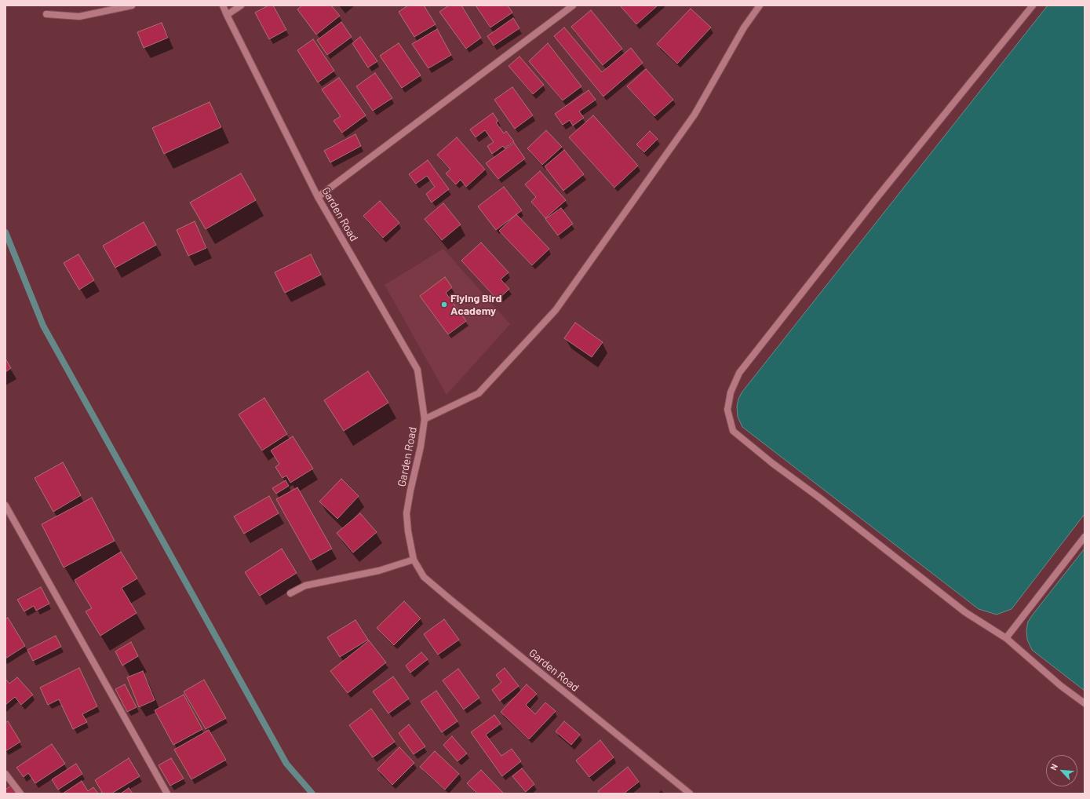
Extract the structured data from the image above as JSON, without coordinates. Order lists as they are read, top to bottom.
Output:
{
  "streets": {
    "street": ["Garden Road"]
  },
  "places": ["Flying Bird Academy"],
  "north": "top left"
}
